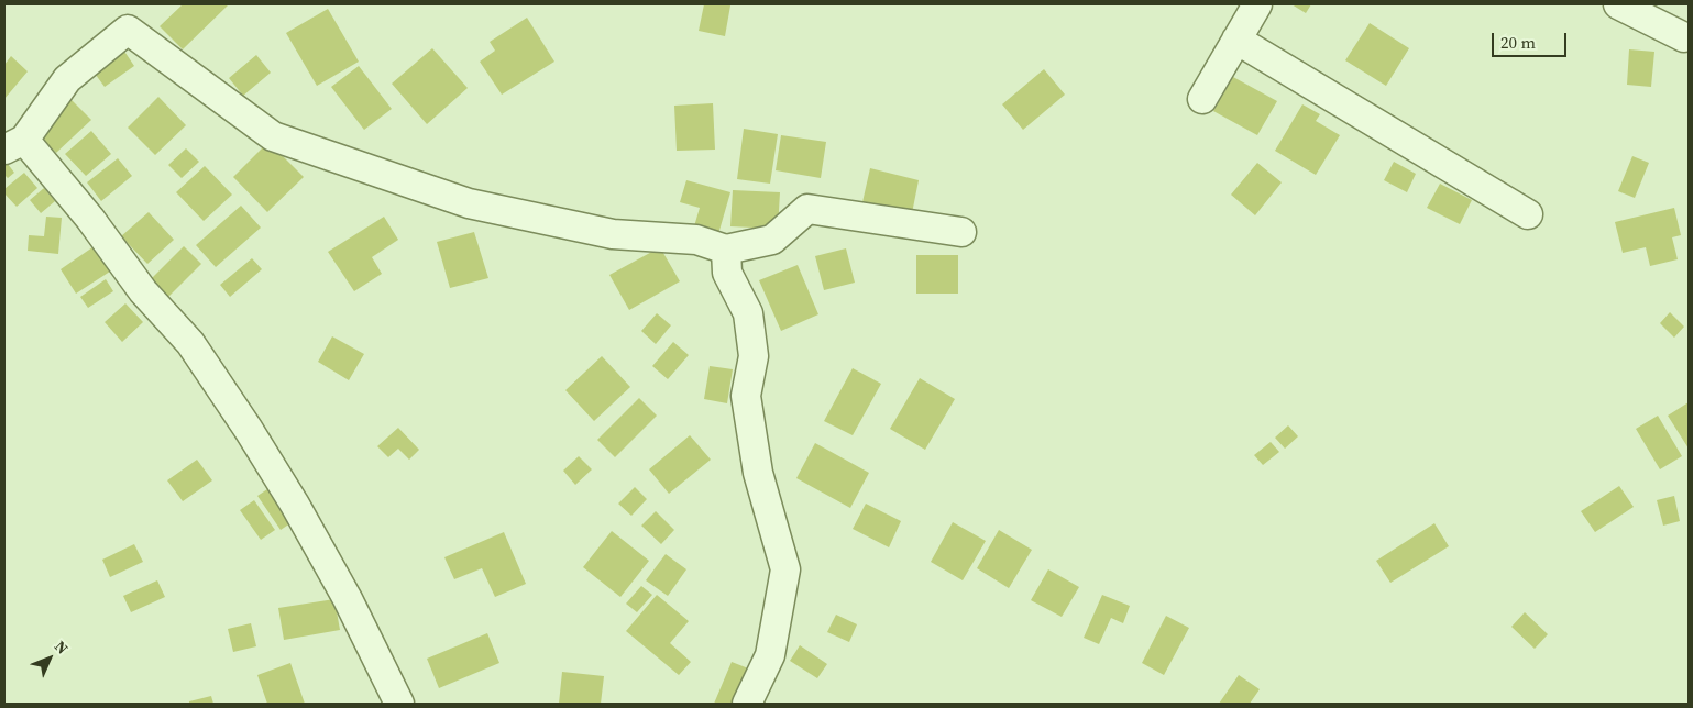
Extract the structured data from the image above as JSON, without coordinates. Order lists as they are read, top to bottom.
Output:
{
  "scale_bar": "20 m",
  "north": "top right"
}
